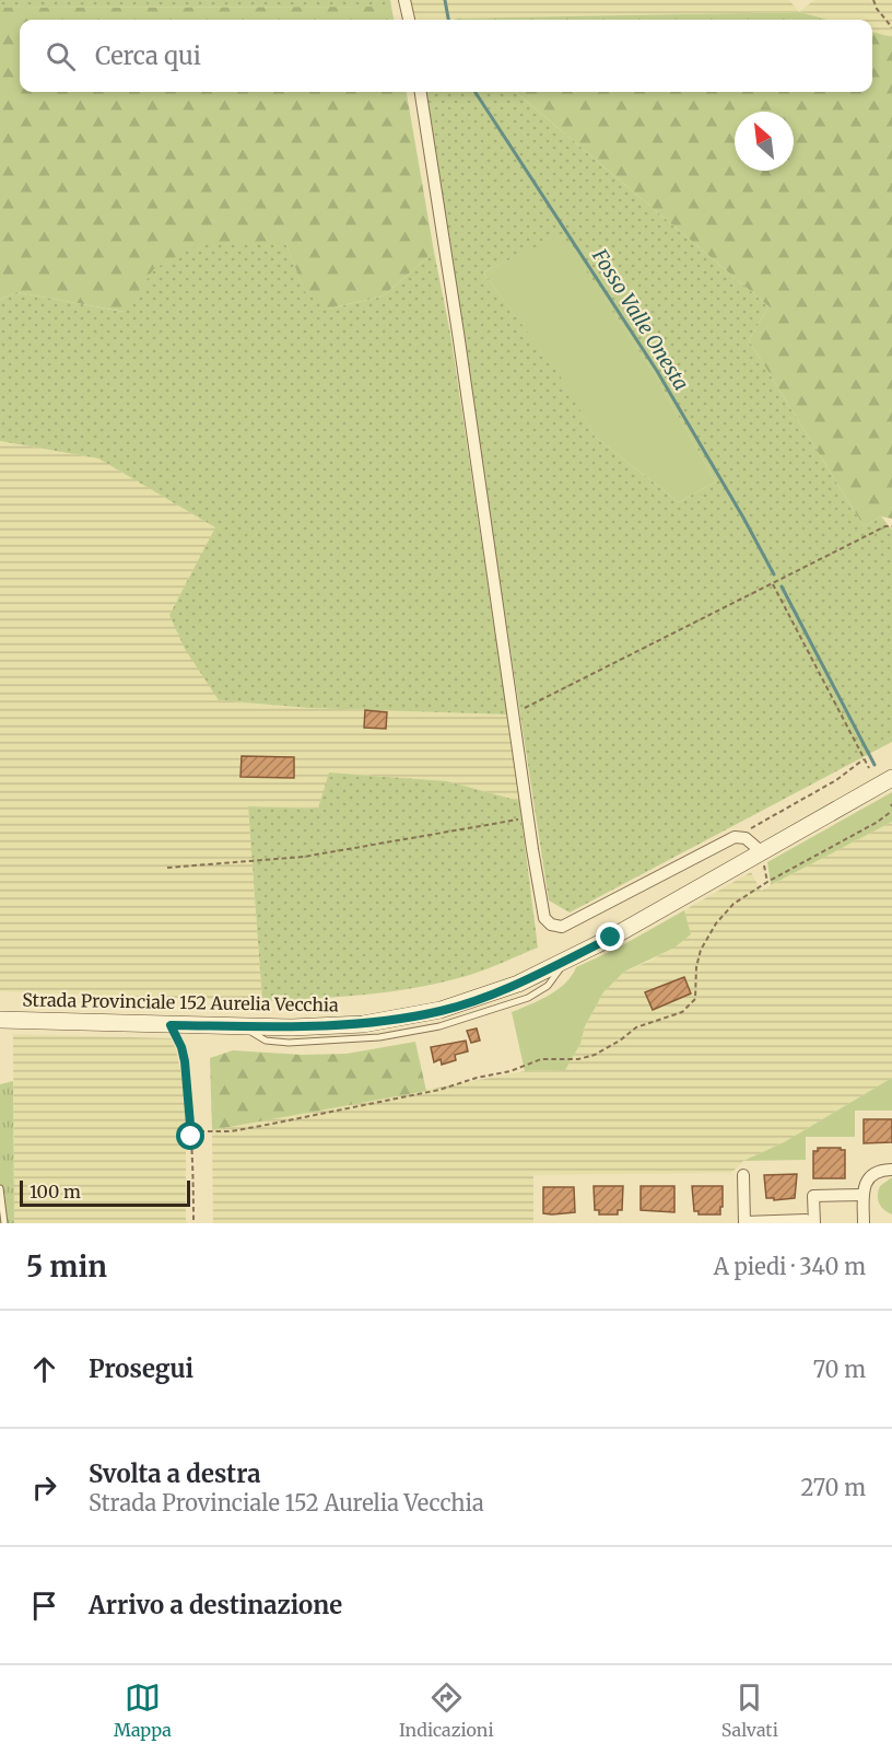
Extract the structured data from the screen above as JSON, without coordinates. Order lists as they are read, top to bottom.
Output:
{
  "streets": {
    "main road": ["Strada Provinciale 152 Aurelia Vecchia"]
  },
  "water": ["Fosso Valle Onesta"],
  "scale_bar": "100 m",
  "north": "top left",
  "page": {
    "search": "Cerca qui",
    "scale": "100 m",
    "heading": ["5 min", "A piedi · 340 m"],
    "list": [
      ["Prosegui", "70 m"],
      ["Svolta a destra", "Strada Provinciale 152 Aurelia Vecchia", "270 m"],
      "Arrivo a destinazione"
    ],
    "nav": ["Mappa", "Indicazioni", "Salvati"]
  }
}
